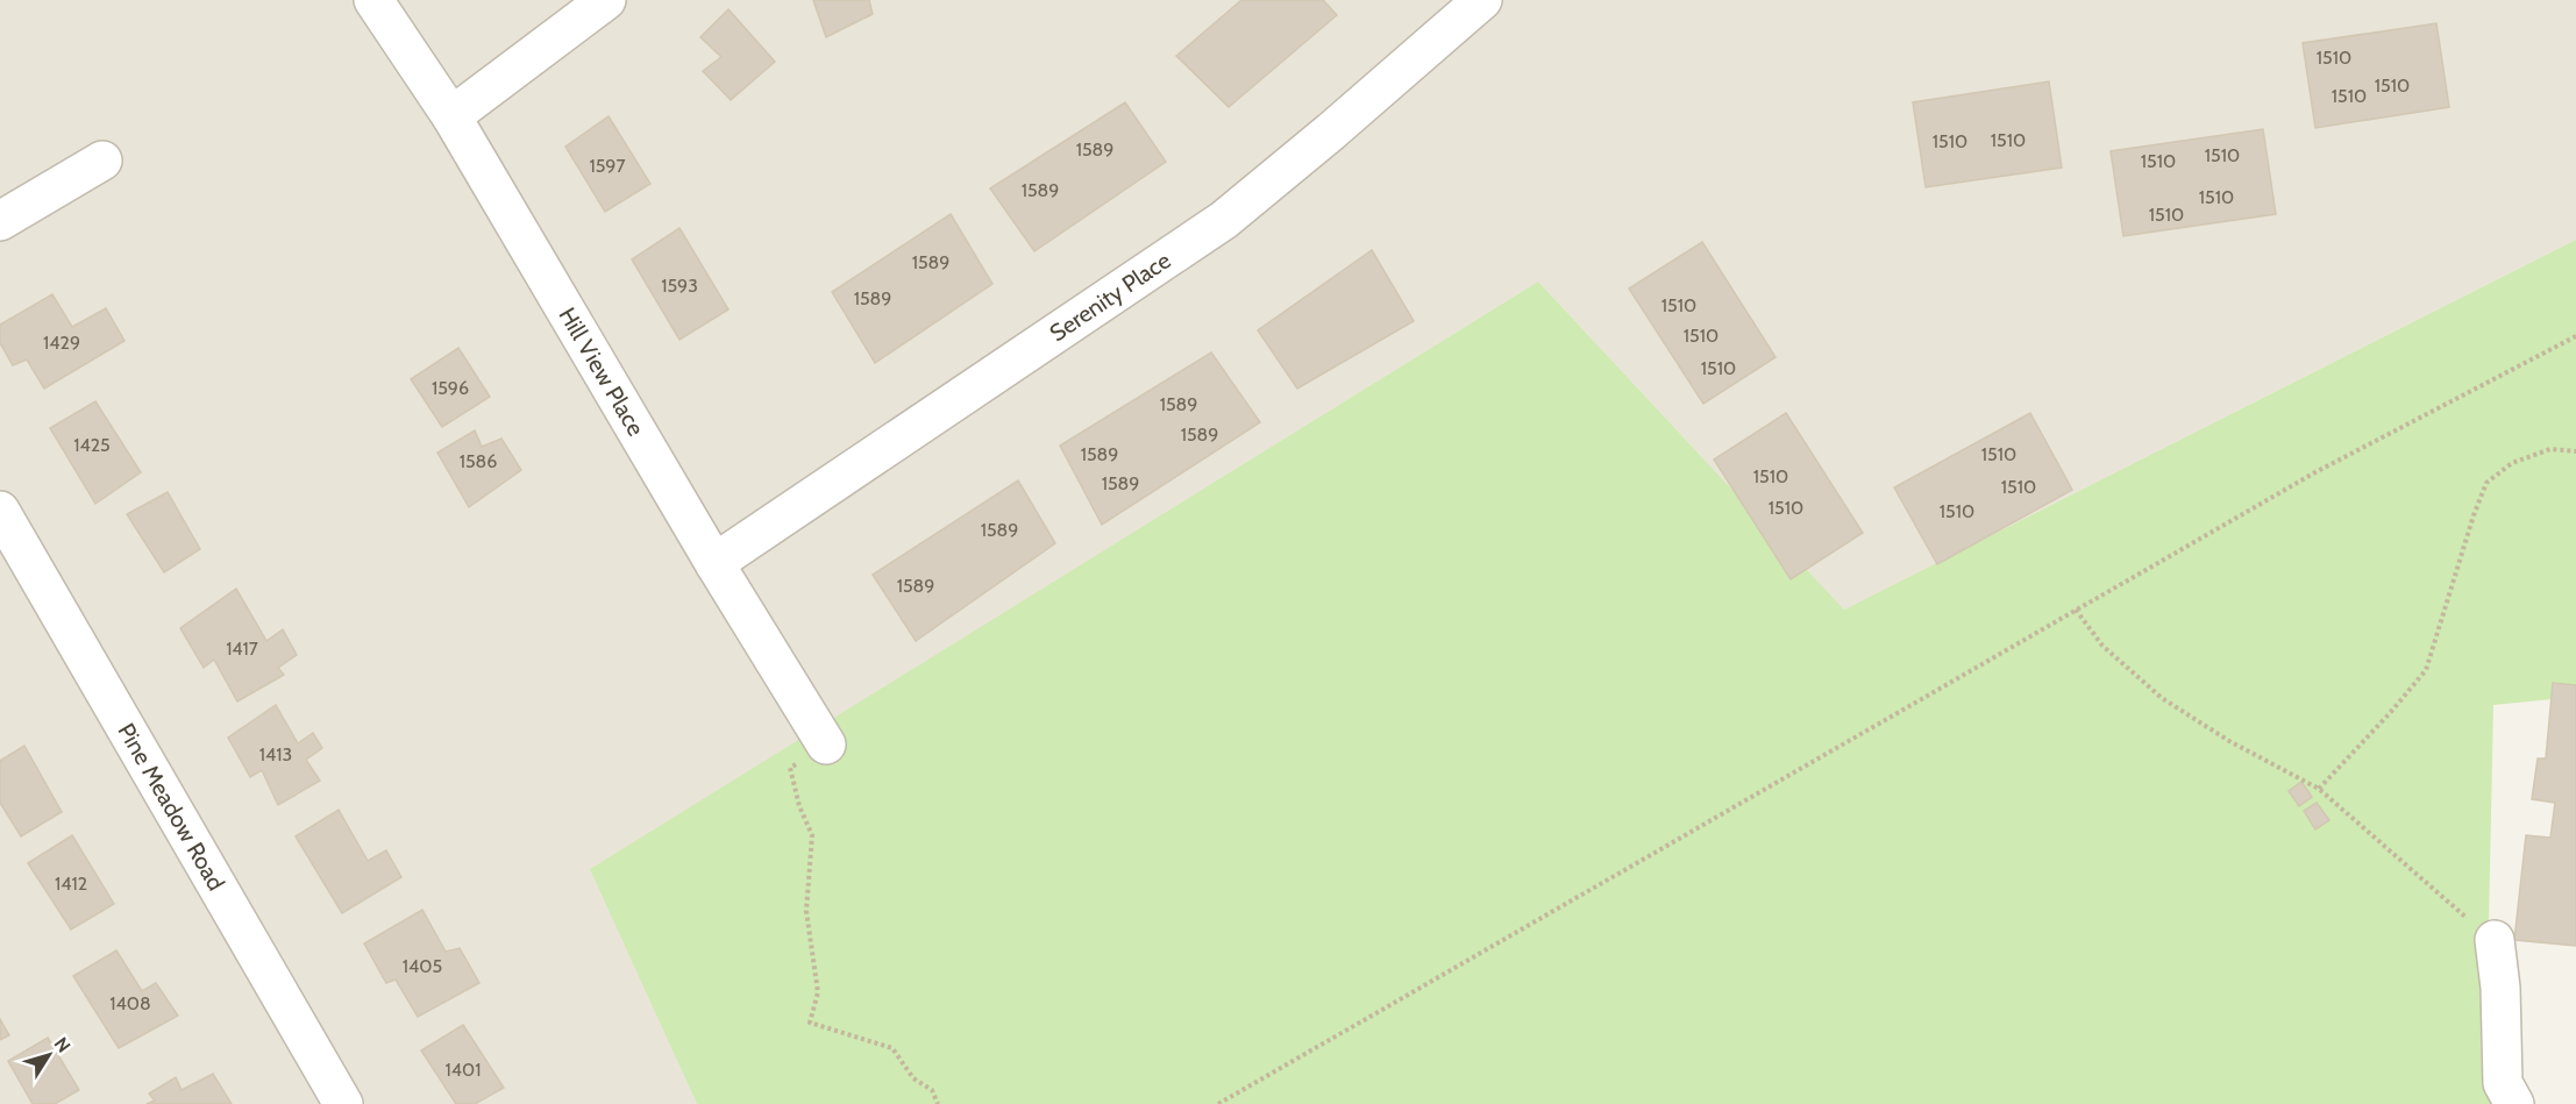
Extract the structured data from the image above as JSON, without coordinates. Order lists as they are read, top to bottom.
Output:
{
  "streets": {
    "street": ["Serenity Place", "Hill View Place", "Pine Meadow Road"]
  },
  "crossings": [
    ["Serenity Place", "Hill View Place"]
  ],
  "house_numbers": [
    "1510",
    "1510",
    "1510",
    "1510",
    "1510",
    "1589",
    "1510",
    "1510",
    "1597",
    "1589",
    "1510",
    "1510",
    "1589",
    "1593",
    "1589",
    "1510",
    "1510",
    "1429",
    "1510",
    "1596",
    "1589",
    "1589",
    "1425",
    "1589",
    "1510",
    "1586",
    "1510",
    "1589",
    "1510",
    "1510",
    "1510",
    "1589",
    "1589",
    "1417",
    "1413",
    "1412",
    "1405",
    "1408",
    "1401"
  ],
  "north": "top right"
}
